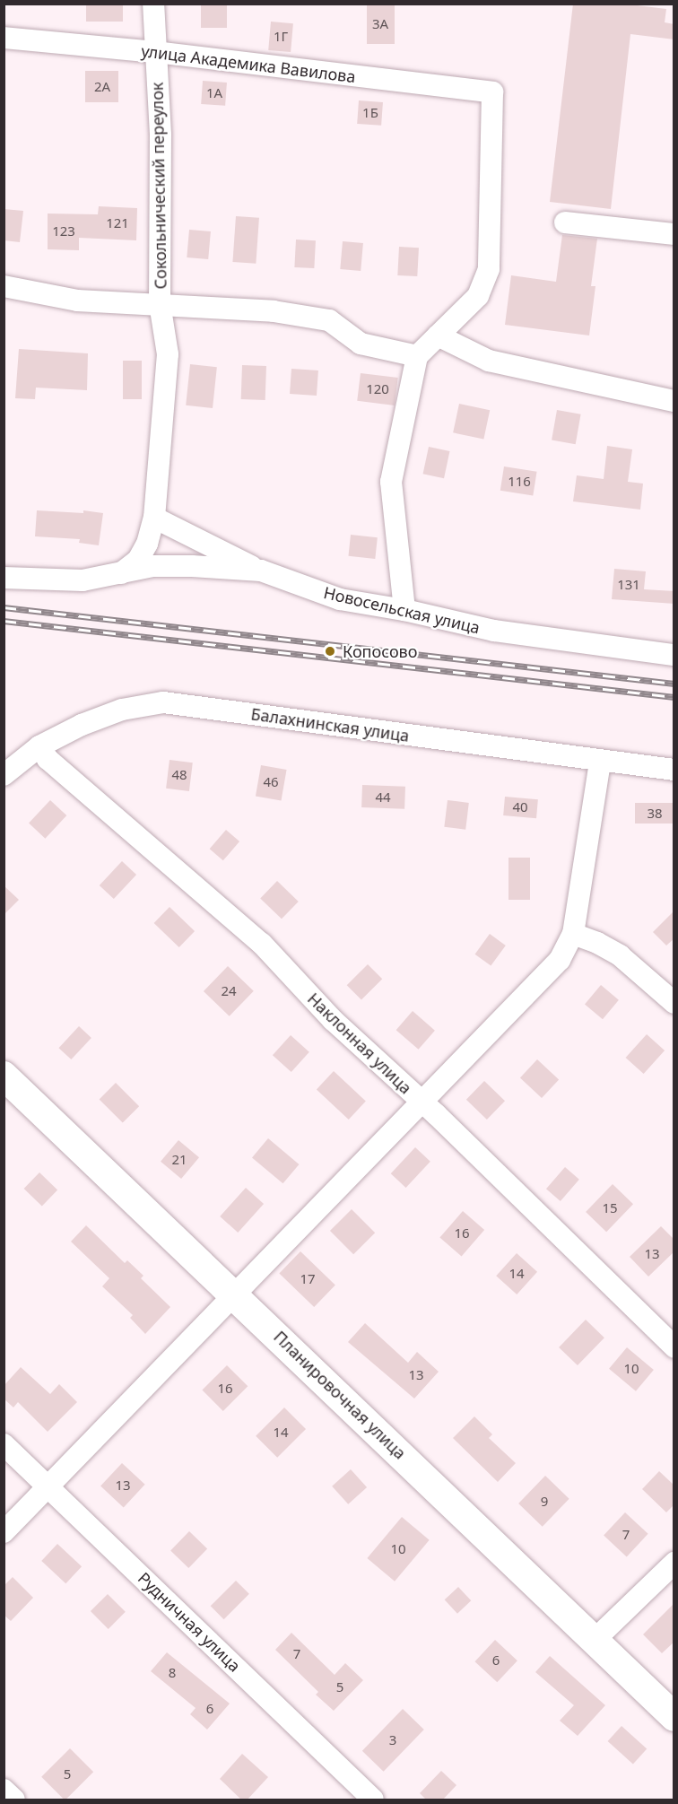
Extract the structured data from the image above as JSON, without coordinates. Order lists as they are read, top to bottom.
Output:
{
  "streets": {
    "main road": ["Планировочная улица"],
    "street": [
      "улица Академика Вавилова",
      "Сокольнический переулок",
      "Новосельская улица",
      "Балахнинская улица",
      "Наклонная улица",
      "Рудничная улица"
    ]
  },
  "crossings": [
    ["улица Академика Вавилова", "Сокольнический переулок"],
    ["Сокольнический переулок", "Новосельская улица"],
    ["Балахнинская улица", "Наклонная улица"]
  ],
  "places": ["Копосово"],
  "house_numbers": [
    "3А",
    "1Г",
    "2А",
    "1А",
    "1Б",
    "121",
    "123",
    "120",
    "116",
    "131",
    "48",
    "46",
    "44",
    "40",
    "38",
    "24",
    "21",
    "15",
    "16",
    "13",
    "14",
    "17",
    "10",
    "13",
    "16",
    "14",
    "13",
    "9",
    "7",
    "10",
    "7",
    "6",
    "8",
    "5",
    "6",
    "3",
    "5"
  ]
}
